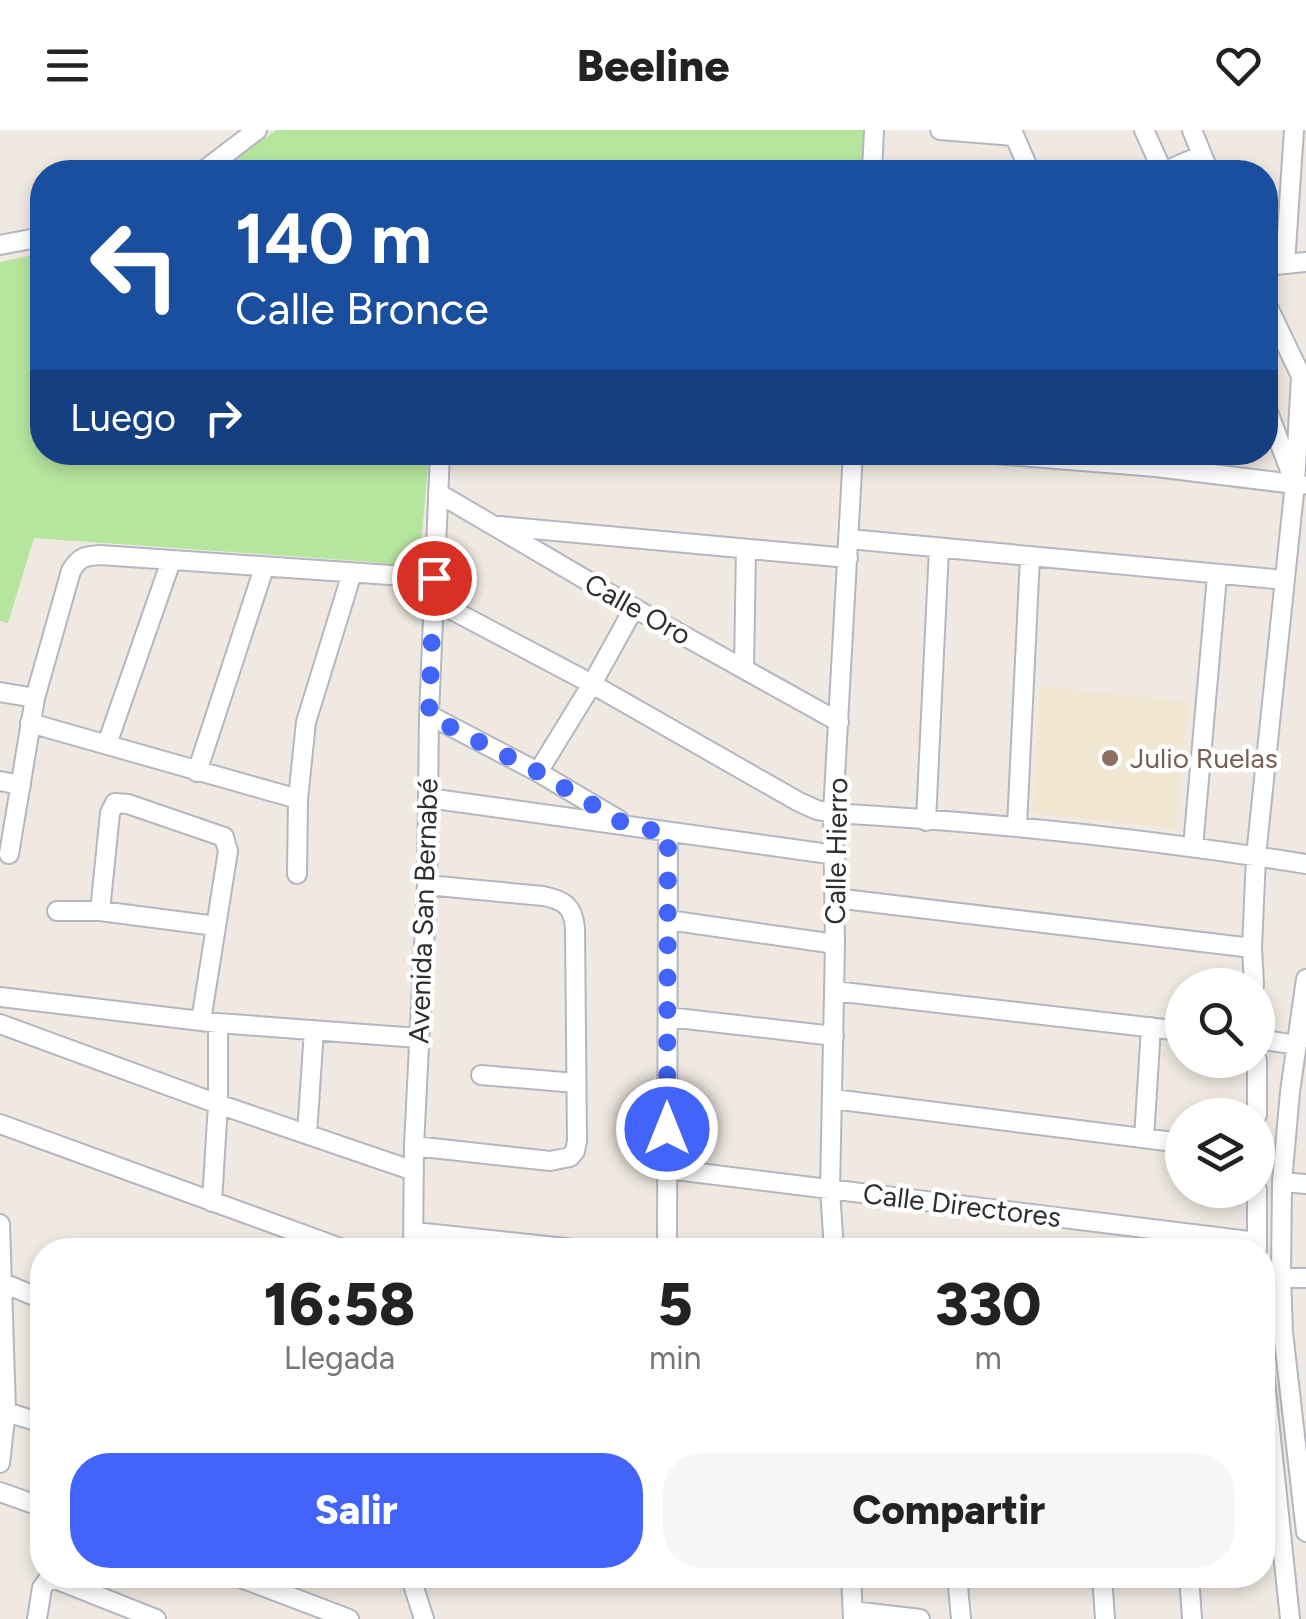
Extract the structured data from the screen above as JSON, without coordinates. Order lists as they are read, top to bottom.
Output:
{
  "streets": {
    "street": [
      "Calle Oro",
      "Calle Hierro",
      "Avenida San Bernabé",
      "Calle Directores"
    ]
  },
  "crossings": [
    ["Calle Oro", "Calle Hierro"],
    ["Calle Oro", "Avenida San Bernabé"],
    ["Calle Hierro", "Calle Directores"]
  ],
  "places": ["Julio Ruelas"],
  "page": {
    "header": "Beeline",
    "turn": ["140 m", "Calle Bronce"],
    "then": "Luego",
    "eta": [
      "16:58",
      "Llegada",
      "5",
      "min",
      "330",
      "m"
    ],
    "buttons": ["Salir", "Compartir"]
  }
}
